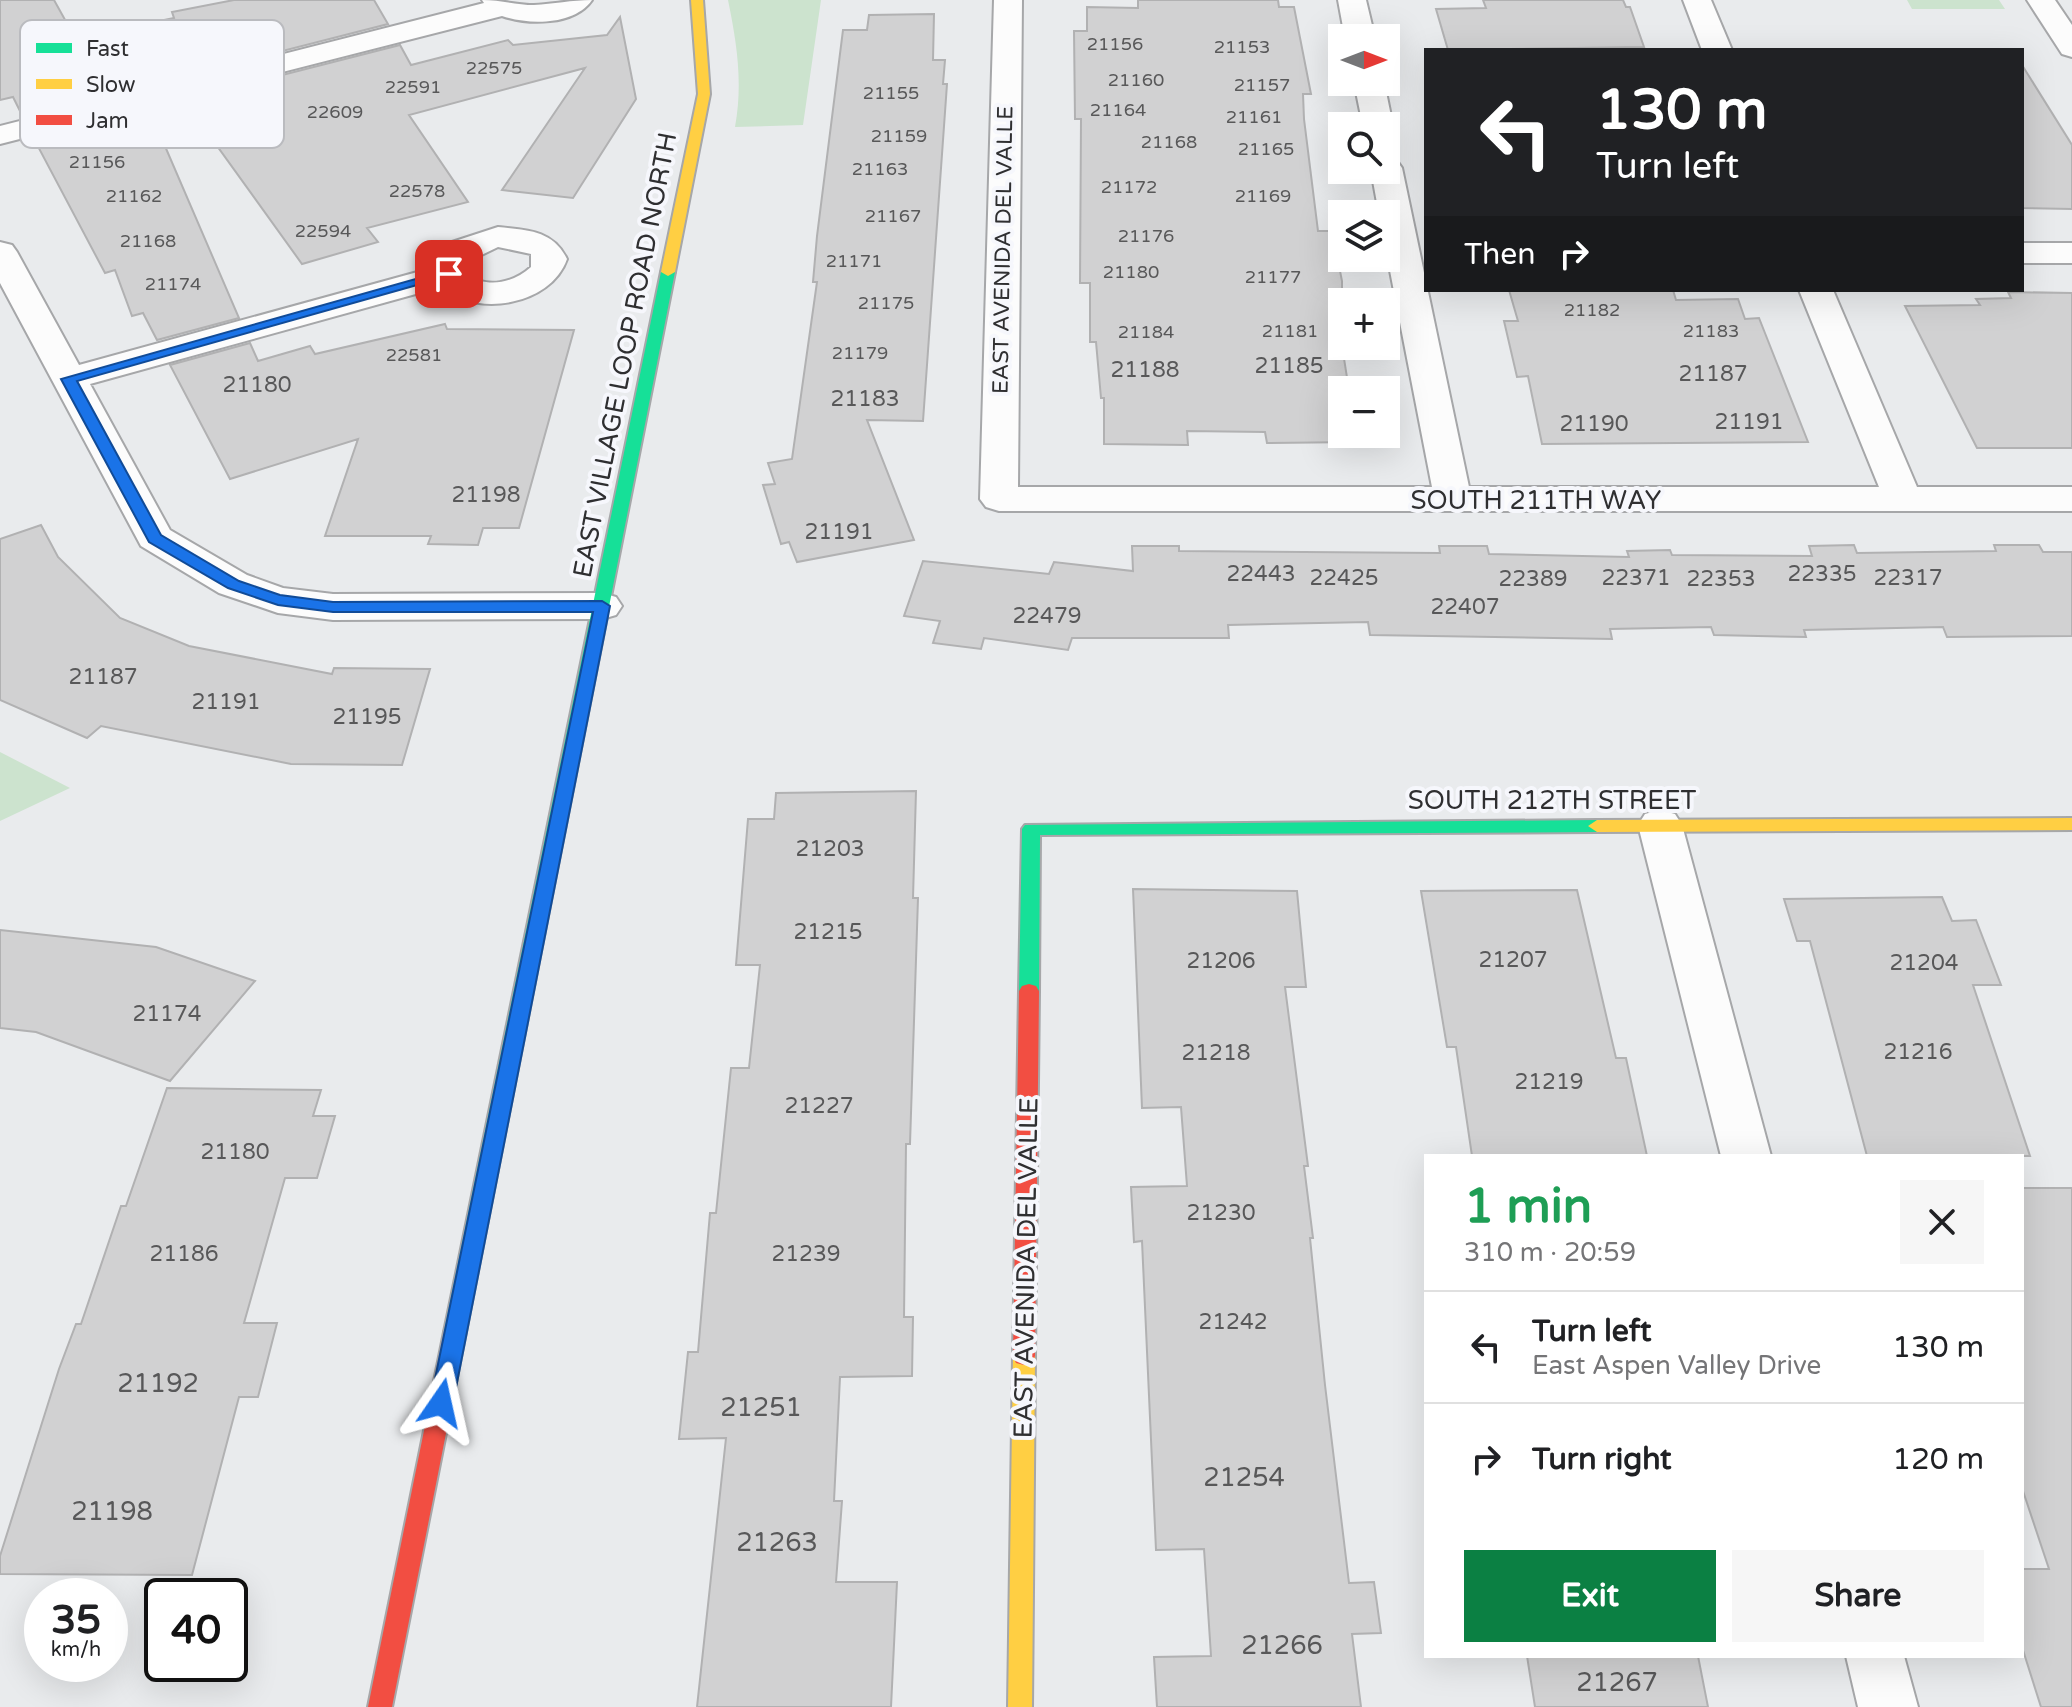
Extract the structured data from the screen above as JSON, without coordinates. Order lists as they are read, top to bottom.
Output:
{
  "streets": {
    "street": [
      "EAST AVENIDA DEL VALLE",
      "EAST VILLAGE LOOP ROAD NORTH",
      "SOUTH 211TH WAY",
      "SOUTH 212TH STREET"
    ]
  },
  "crossings": [
    ["EAST AVENIDA DEL VALLE", "SOUTH 211TH WAY"],
    ["EAST AVENIDA DEL VALLE", "SOUTH 212TH STREET"]
  ],
  "house_numbers": [
    "21156",
    "21153",
    "22575",
    "21160",
    "21157",
    "22591",
    "21155",
    "21164",
    "22609",
    "21161",
    "21159",
    "21168",
    "21165",
    "21156",
    "21163",
    "21172",
    "22578",
    "21162",
    "21169",
    "21167",
    "22594",
    "21176",
    "21168",
    "21171",
    "21180",
    "21177",
    "21174",
    "21175",
    "21182",
    "21181",
    "21183",
    "21184",
    "21179",
    "22581",
    "21185",
    "21188",
    "21187",
    "21180",
    "21183",
    "21191",
    "21190",
    "21198",
    "21191",
    "22443",
    "22335",
    "22425",
    "22371",
    "22317",
    "22389",
    "22353",
    "22407",
    "22479",
    "21187",
    "21191",
    "21195",
    "21203",
    "21215",
    "21207",
    "21206",
    "21204",
    "21174",
    "21216",
    "21218",
    "21219",
    "21227",
    "21180",
    "21230",
    "21186",
    "21239",
    "21242",
    "21192",
    "21251",
    "21254",
    "21198",
    "21263",
    "21266",
    "21267"
  ],
  "legend": ["Fast", "Slow", "Jam"],
  "north": "right",
  "page": {
    "map_buttons": ["+", "−"],
    "turn": ["130 m", "Turn left"],
    "then": "Then",
    "heading": ["1 min", "310 m · 20:59"],
    "list": [
      {
        "name": "Turn left",
        "note": "East Aspen Valley Drive",
        "value": "130 m"
      },
      {
        "name": "Turn right",
        "value": "120 m"
      }
    ],
    "buttons": ["Exit", "Share"],
    "speed": "35 km/h",
    "limit": "40"
  }
}
